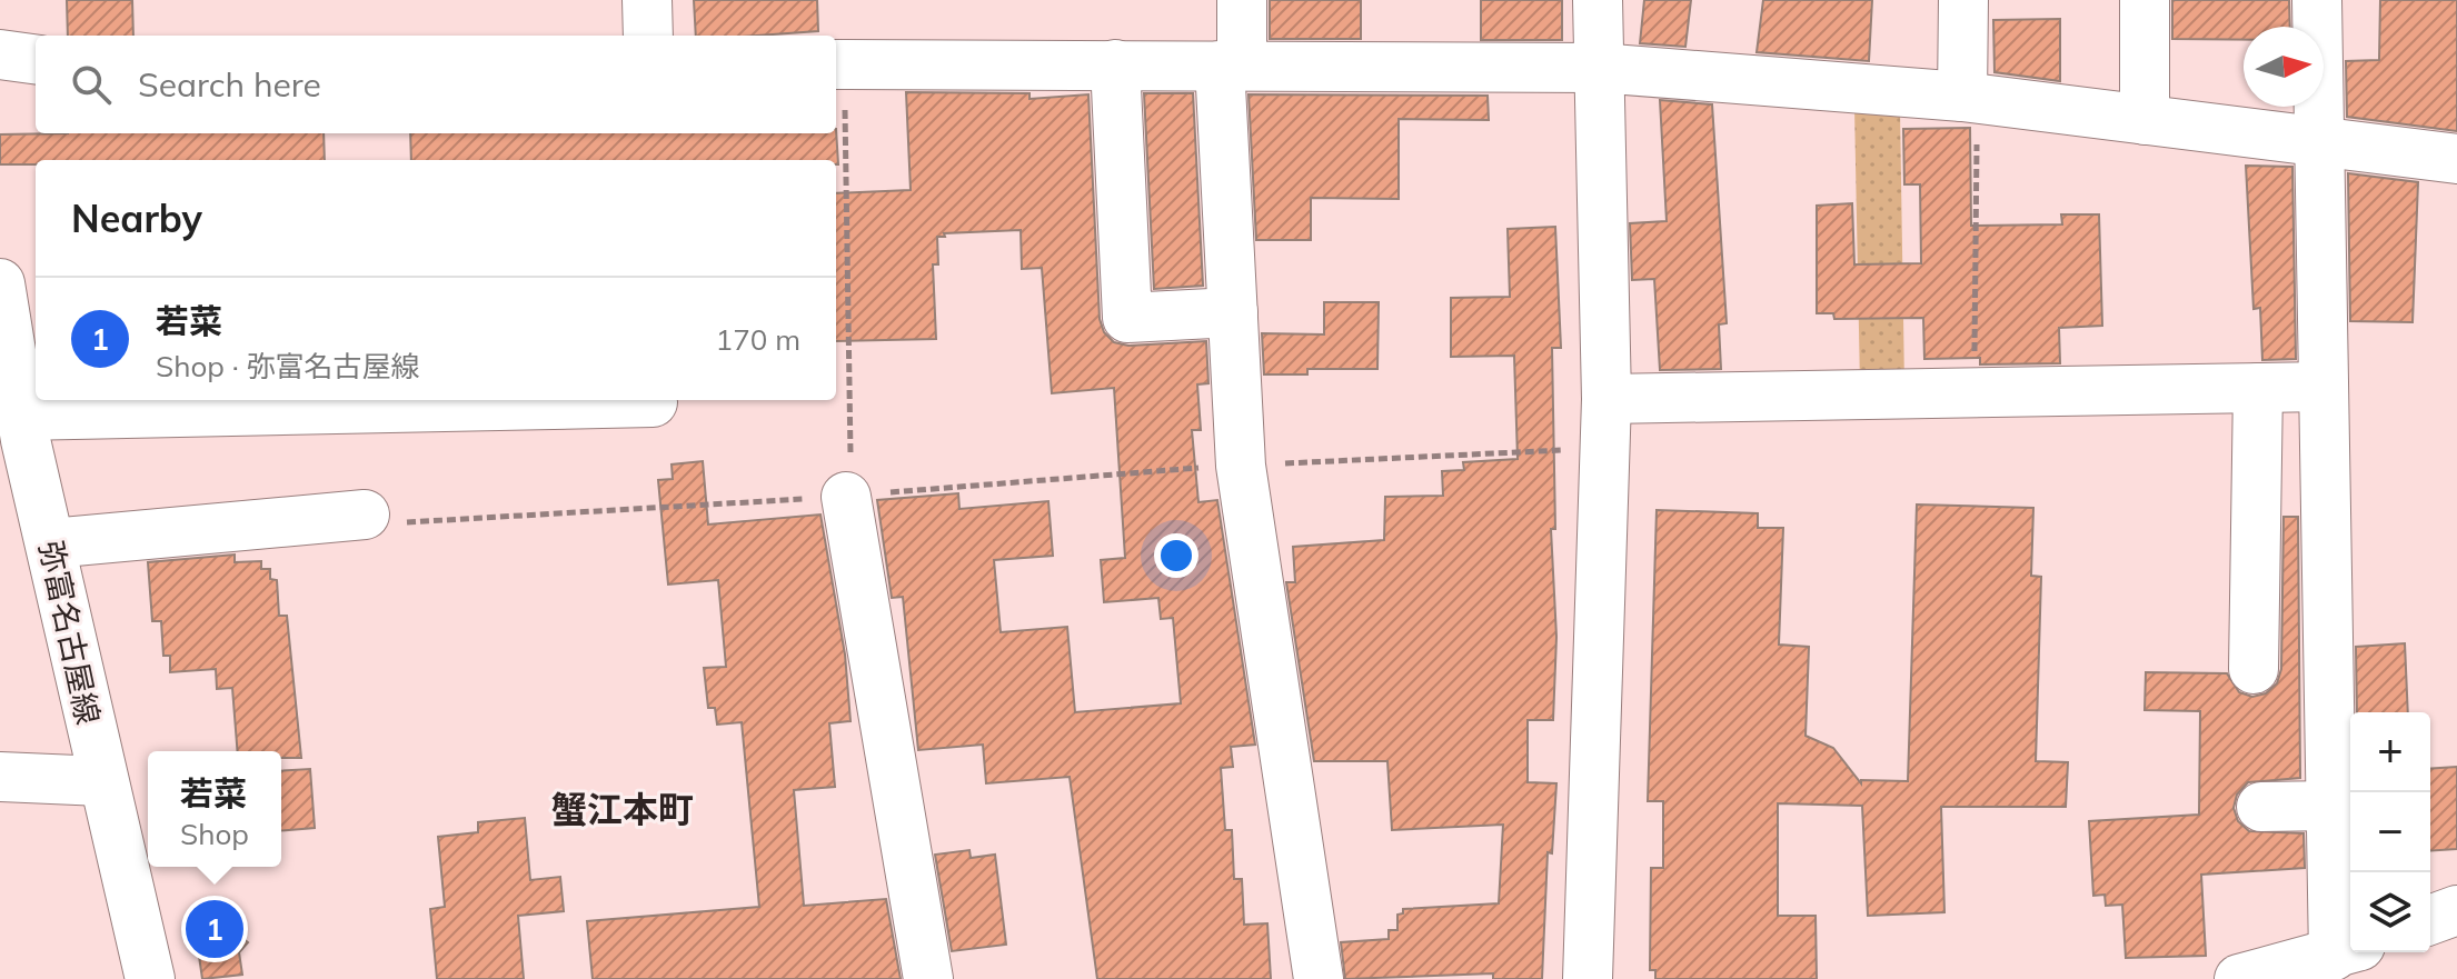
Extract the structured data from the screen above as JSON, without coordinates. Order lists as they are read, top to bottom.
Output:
{
  "streets": {
    "street": ["弥富名古屋線"]
  },
  "districts": ["蟹江本町"],
  "north": "right",
  "page": {
    "search": "Search here",
    "heading": "Nearby",
    "list": [
      {
        "mark": "1",
        "name": "若菜",
        "note": "Shop · 弥富名古屋線",
        "value": "170 m"
      }
    ],
    "map_buttons": ["+", "−"],
    "popup": ["若菜", "Shop"],
    "pins": "1"
  }
}
